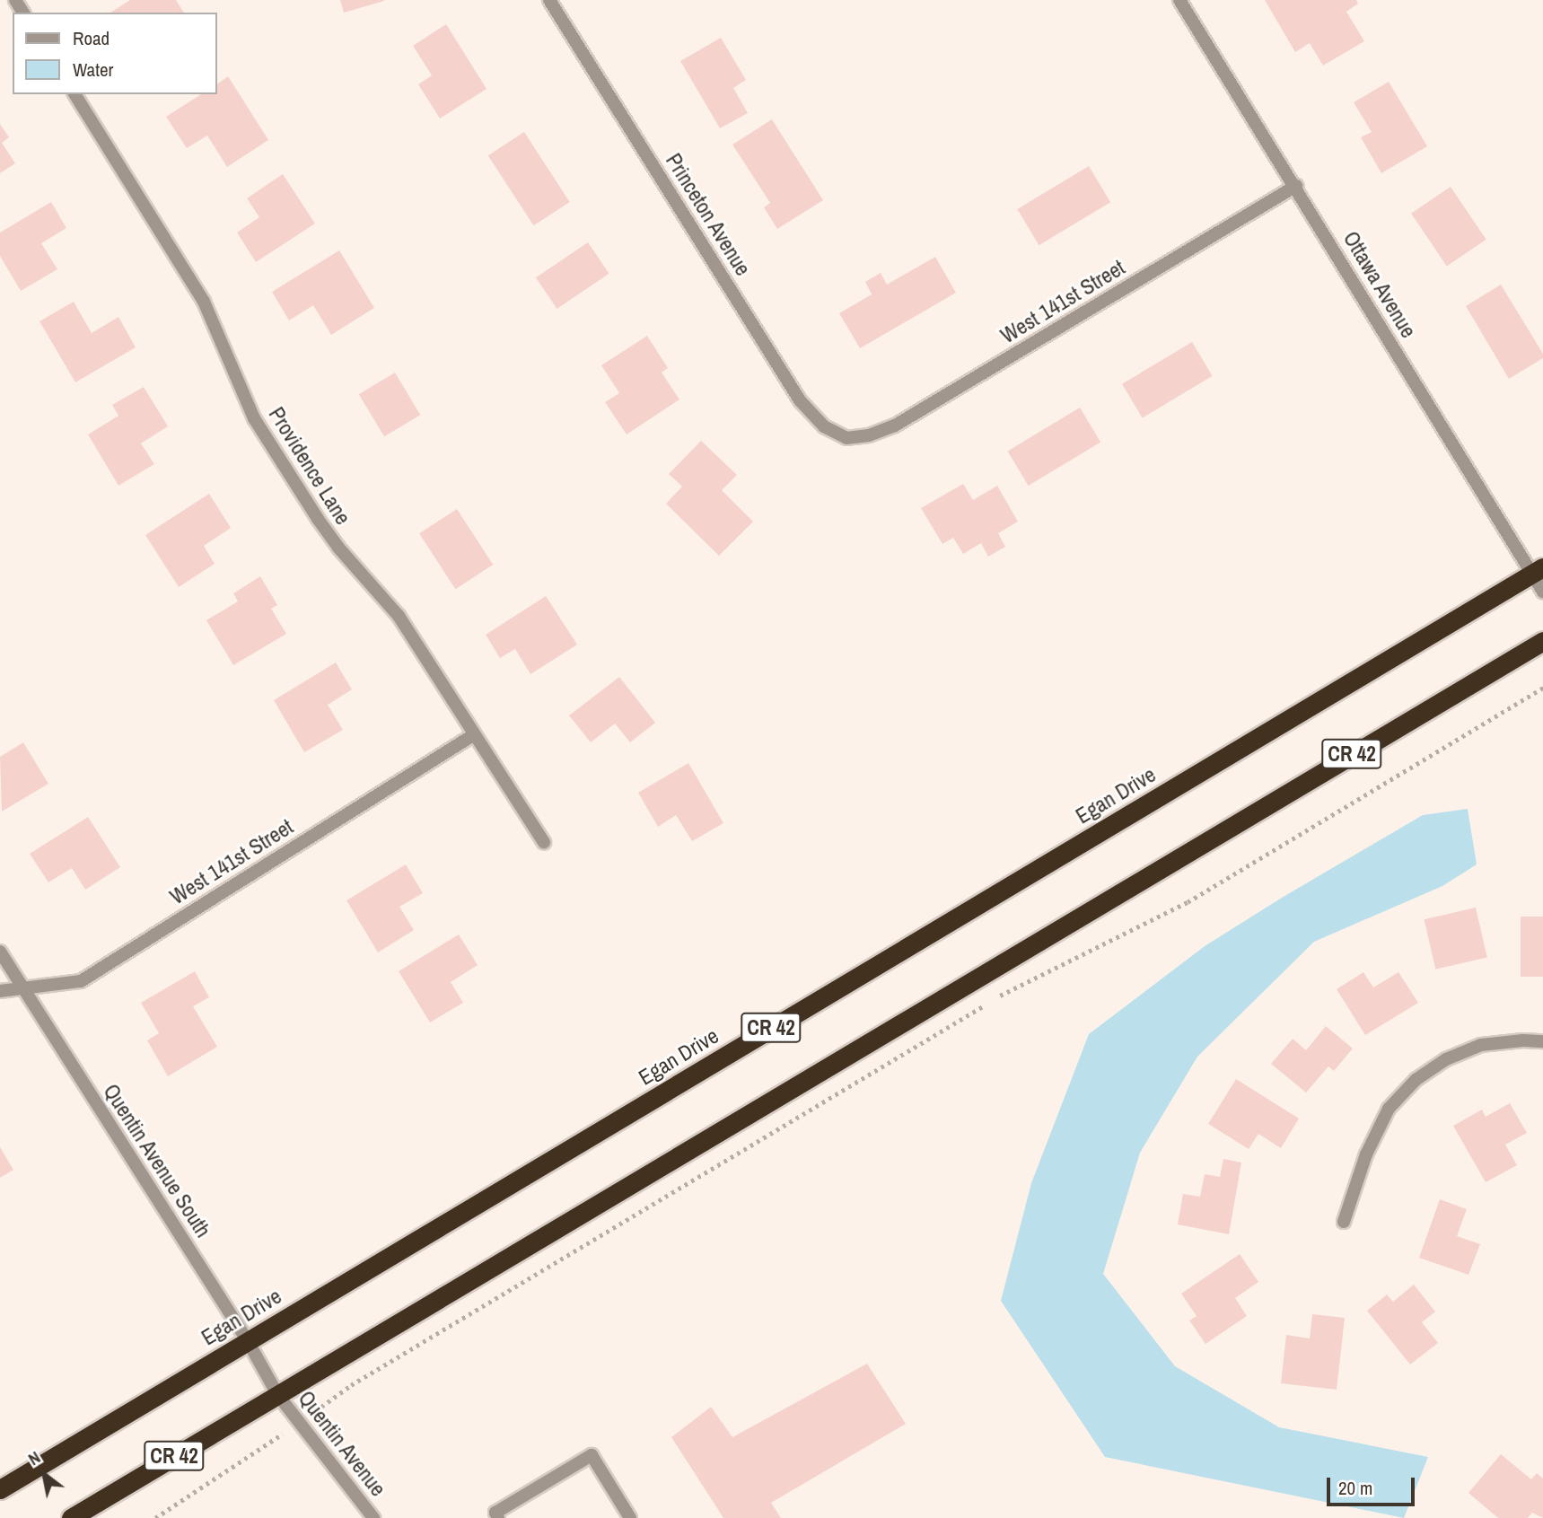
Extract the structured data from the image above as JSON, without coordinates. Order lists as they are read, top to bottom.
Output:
{
  "streets": {
    "highway": ["CR 42", "Egan Drive"],
    "street": [
      "Princeton Avenue",
      "Ottawa Avenue",
      "West 141st Street",
      "Providence Lane",
      "Quentin Avenue South",
      "Quentin Avenue"
    ]
  },
  "crossings": [
    ["Princeton Avenue", "West 141st Street"],
    ["Ottawa Avenue", "West 141st Street"],
    ["Ottawa Avenue", "Egan Drive"],
    ["West 141st Street", "Providence Lane"],
    ["West 141st Street", "Quentin Avenue South"],
    ["CR 42", "Quentin Avenue South"],
    ["CR 42", "Quentin Avenue"],
    ["Egan Drive", "Quentin Avenue South"],
    ["Quentin Avenue South", "Quentin Avenue"]
  ],
  "legend": ["Road", "Water"],
  "scale_bar": "20 m",
  "north": "top left"
}
